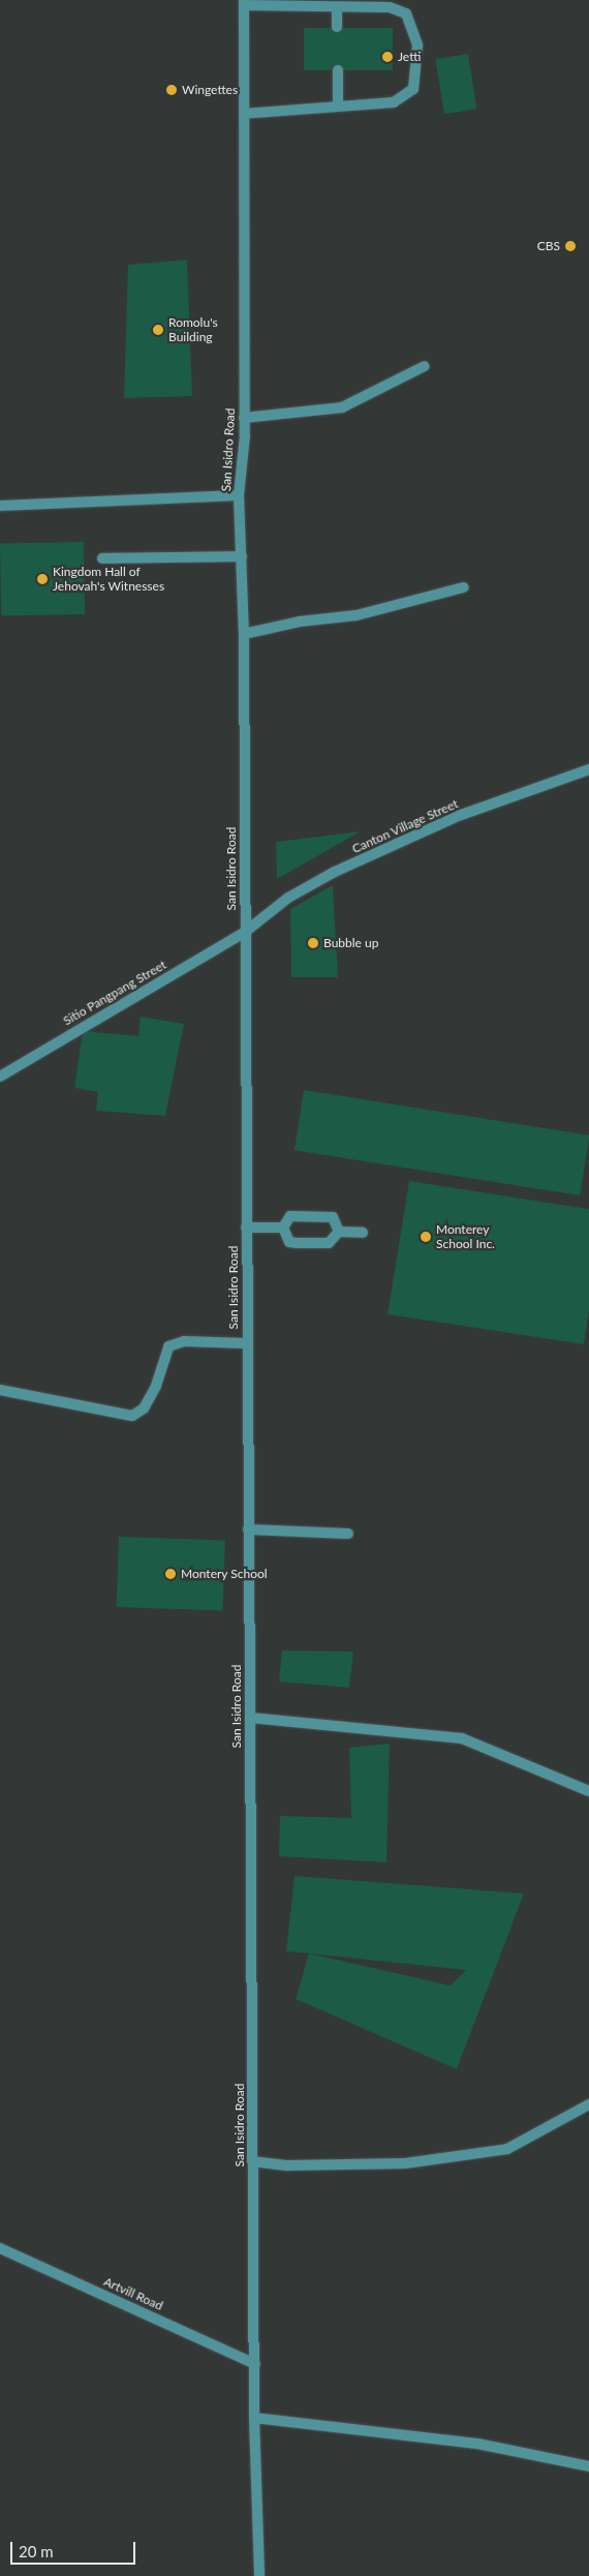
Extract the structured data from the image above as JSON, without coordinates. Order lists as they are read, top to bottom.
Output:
{
  "streets": {
    "street": [
      "San Isidro Road",
      "Canton Village Street",
      "Sitio Pangpang Street",
      "Artvill Road"
    ]
  },
  "crossings": [
    ["San Isidro Road", "Canton Village Street"],
    ["San Isidro Road", "Sitio Pangpang Street"],
    ["San Isidro Road", "Artvill Road"],
    ["Canton Village Street", "Sitio Pangpang Street"]
  ],
  "places": [
    "Jetti",
    "Wingettes",
    "CBS",
    "Romolu's Building",
    "Kingdom Hall of Jehovah's Witnesses",
    "Bubble up",
    "Monterey School Inc.",
    "Montery School"
  ],
  "scale_bar": "20 m"
}
